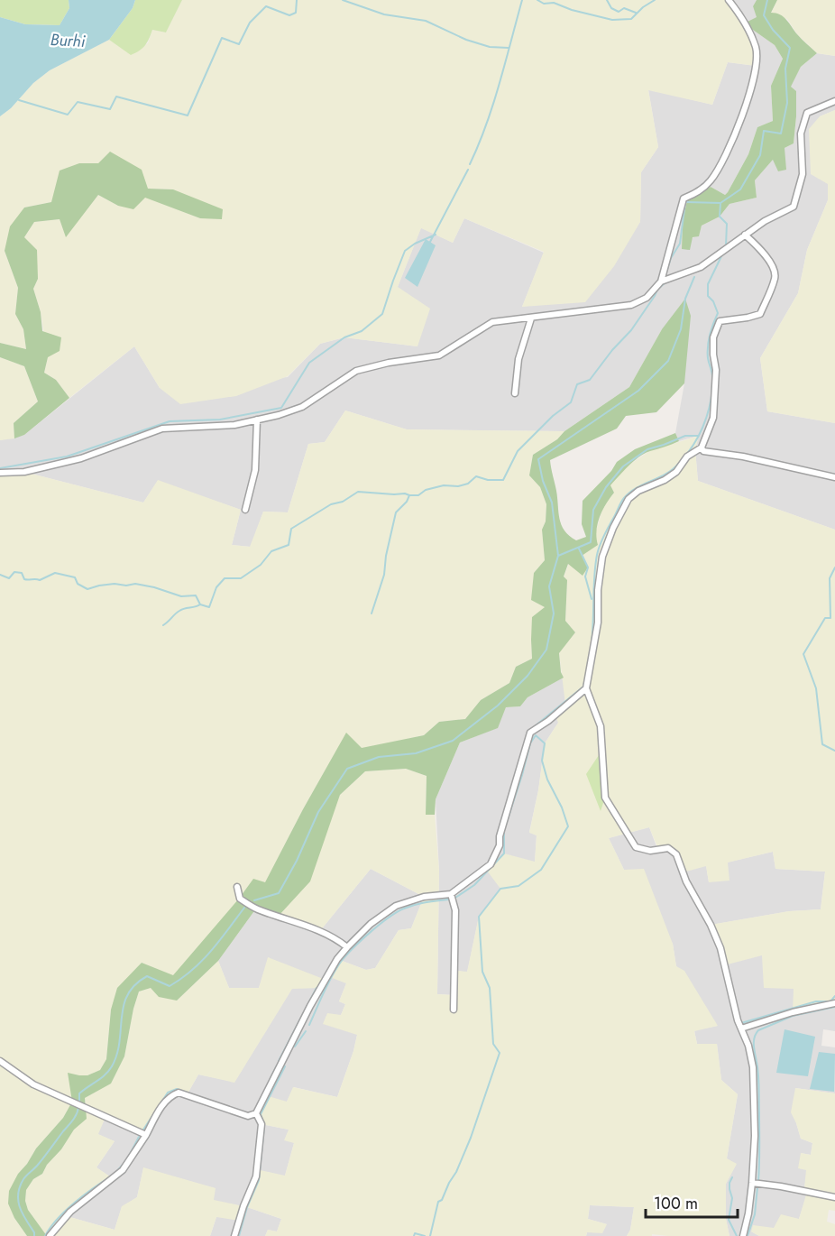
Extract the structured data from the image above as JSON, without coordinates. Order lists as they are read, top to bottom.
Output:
{
  "water": ["Burhi"],
  "scale_bar": "100 m"
}
